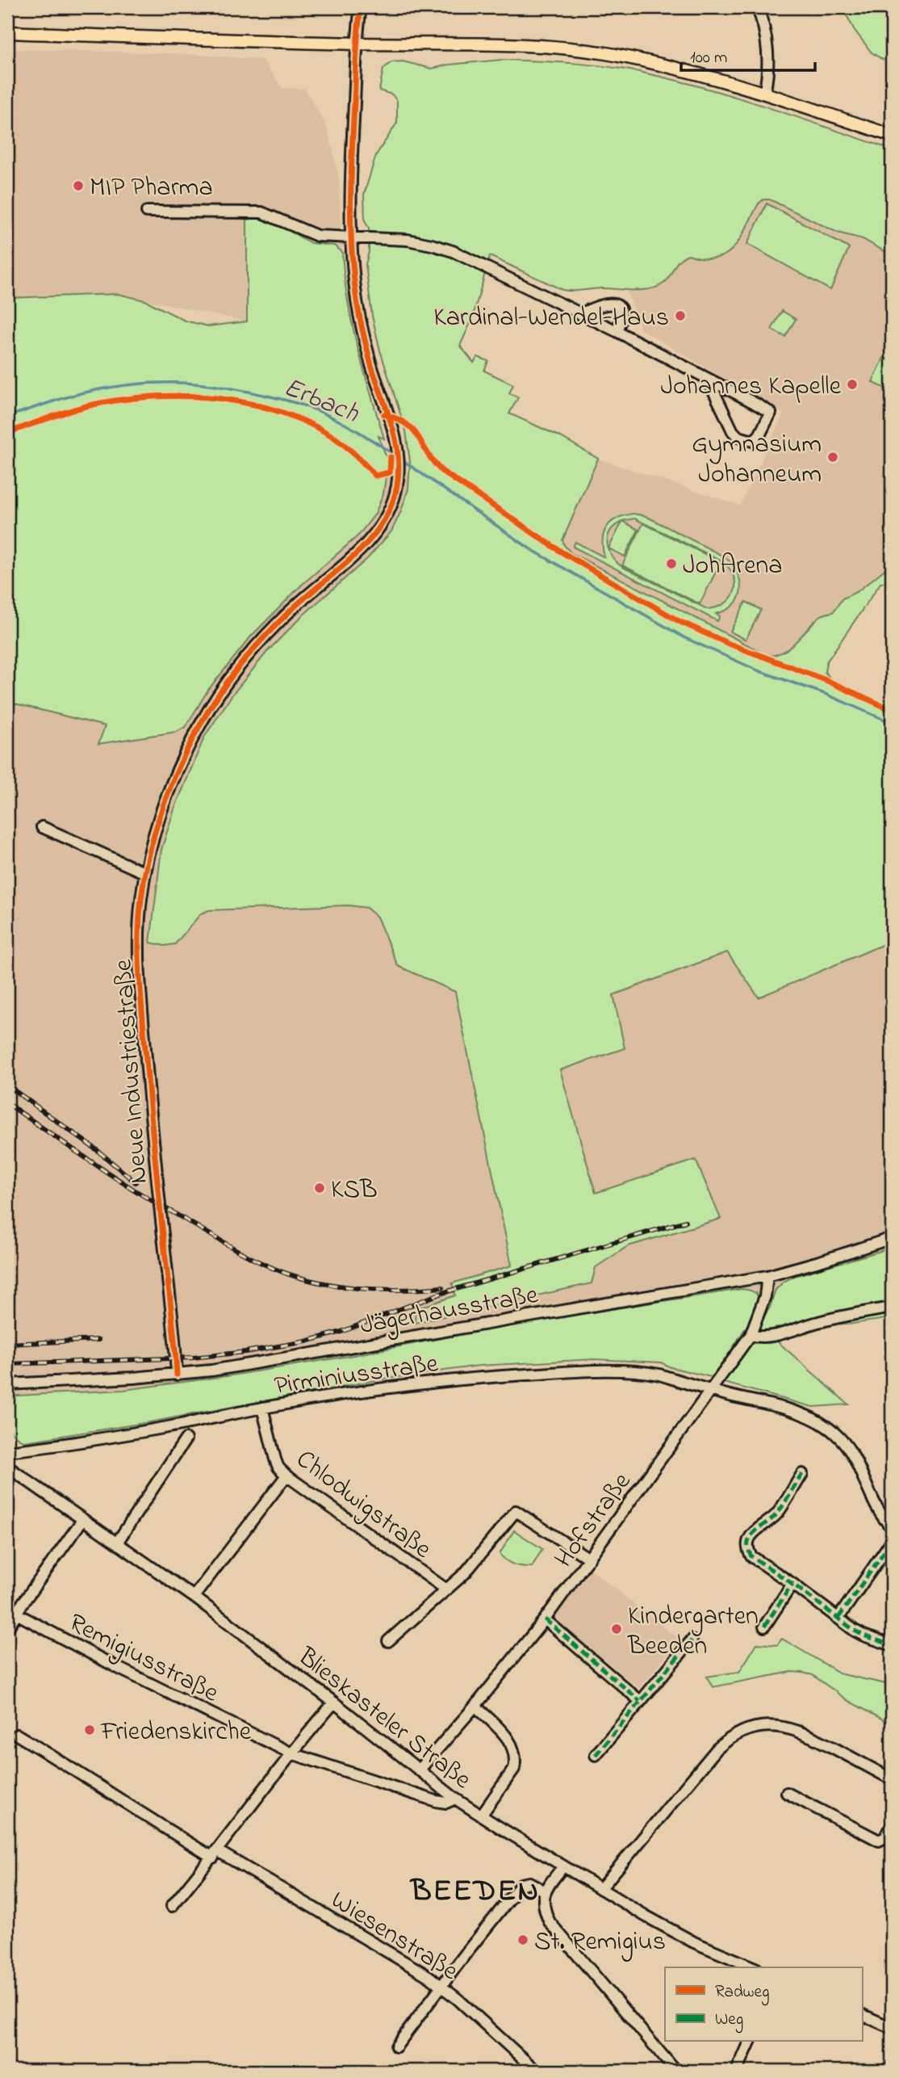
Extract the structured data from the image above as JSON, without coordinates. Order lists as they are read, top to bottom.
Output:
{
  "streets": {
    "street": [
      "Neue Industriestraße",
      "Jägerhausstraße",
      "Pirminiusstraße",
      "Chlodwigstraße",
      "Hofstraße",
      "Remigiusstraße",
      "Blieskasteler Straße",
      "Wiesenstraße"
    ]
  },
  "crossings": [
    ["Neue Industriestraße", "Jägerhausstraße"],
    ["Jägerhausstraße", "Hofstraße"],
    ["Pirminiusstraße", "Chlodwigstraße"],
    ["Pirminiusstraße", "Hofstraße"],
    ["Hofstraße", "Blieskasteler Straße"],
    ["Remigiusstraße", "Blieskasteler Straße"]
  ],
  "districts": ["BEEDEN"],
  "water": ["Erbach"],
  "places": [
    "MIP Pharma",
    "Kardinal-Wendel-Haus",
    "Johannes Kapelle",
    "Gymnasium Johanneum",
    "JohArena",
    "KSB",
    "Kindergarten Beeden",
    "Friedenskirche",
    "St. Remigius"
  ],
  "legend": ["Radweg", "Weg"],
  "scale_bar": "100 m"
}
